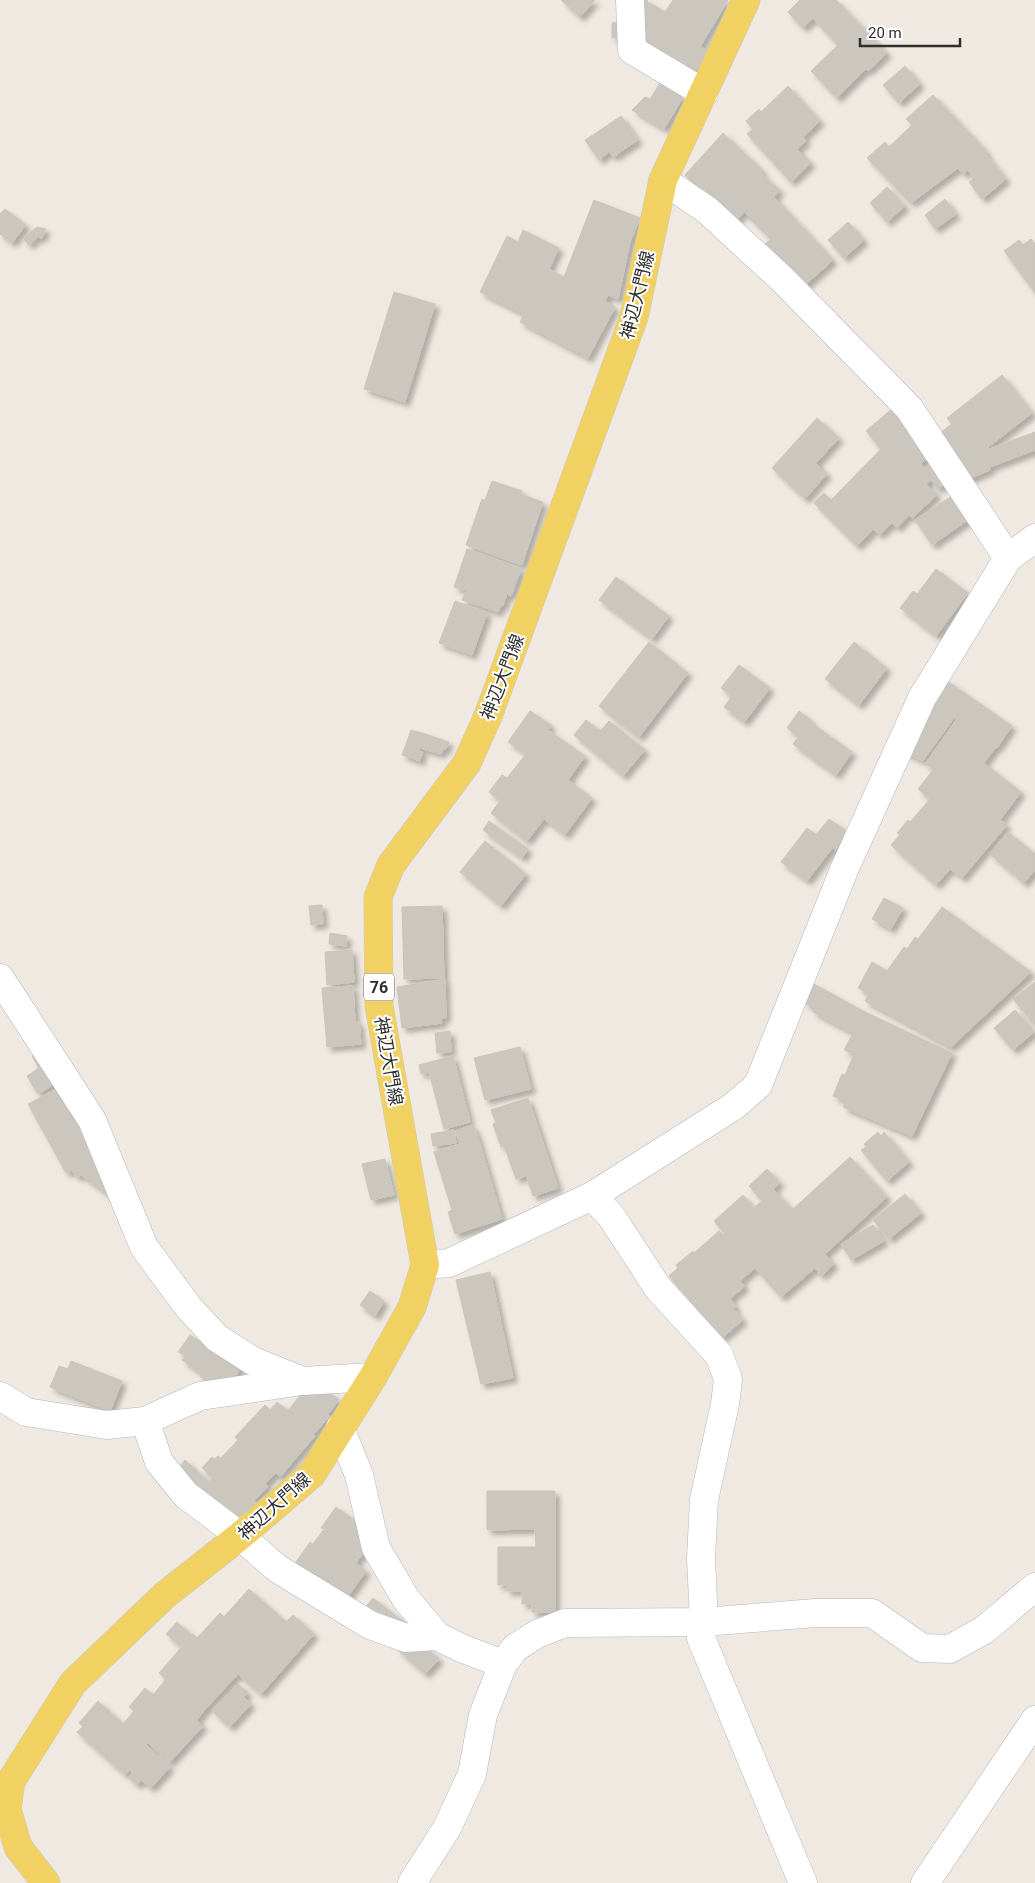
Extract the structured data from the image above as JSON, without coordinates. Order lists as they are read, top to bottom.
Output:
{
  "streets": {
    "main road": ["神辺大門線", "76"]
  },
  "scale_bar": "20 m"
}
